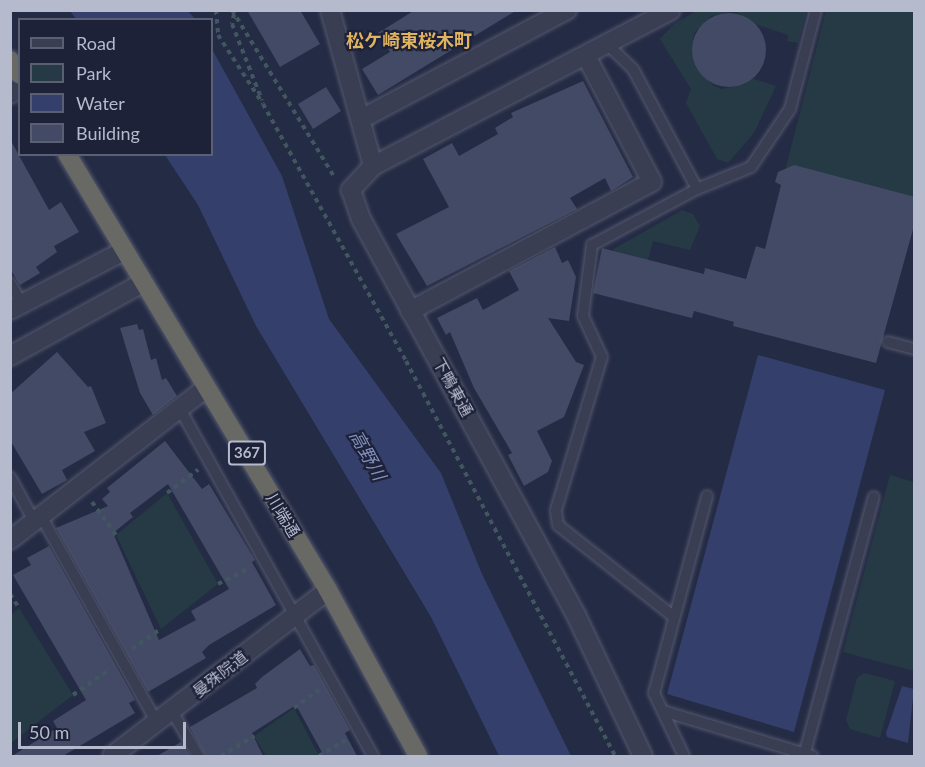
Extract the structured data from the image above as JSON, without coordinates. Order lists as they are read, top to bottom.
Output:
{
  "streets": {
    "highway": ["367", "川端通"],
    "street": ["下鴨東通", "曼殊院道"]
  },
  "crossings": [
    ["川端通", "曼殊院道"]
  ],
  "districts": ["松ケ崎東桜木町"],
  "water": ["高野川"],
  "legend": [
    "Road",
    "Park",
    "Water",
    "Building"
  ],
  "scale_bar": "50 m"
}
